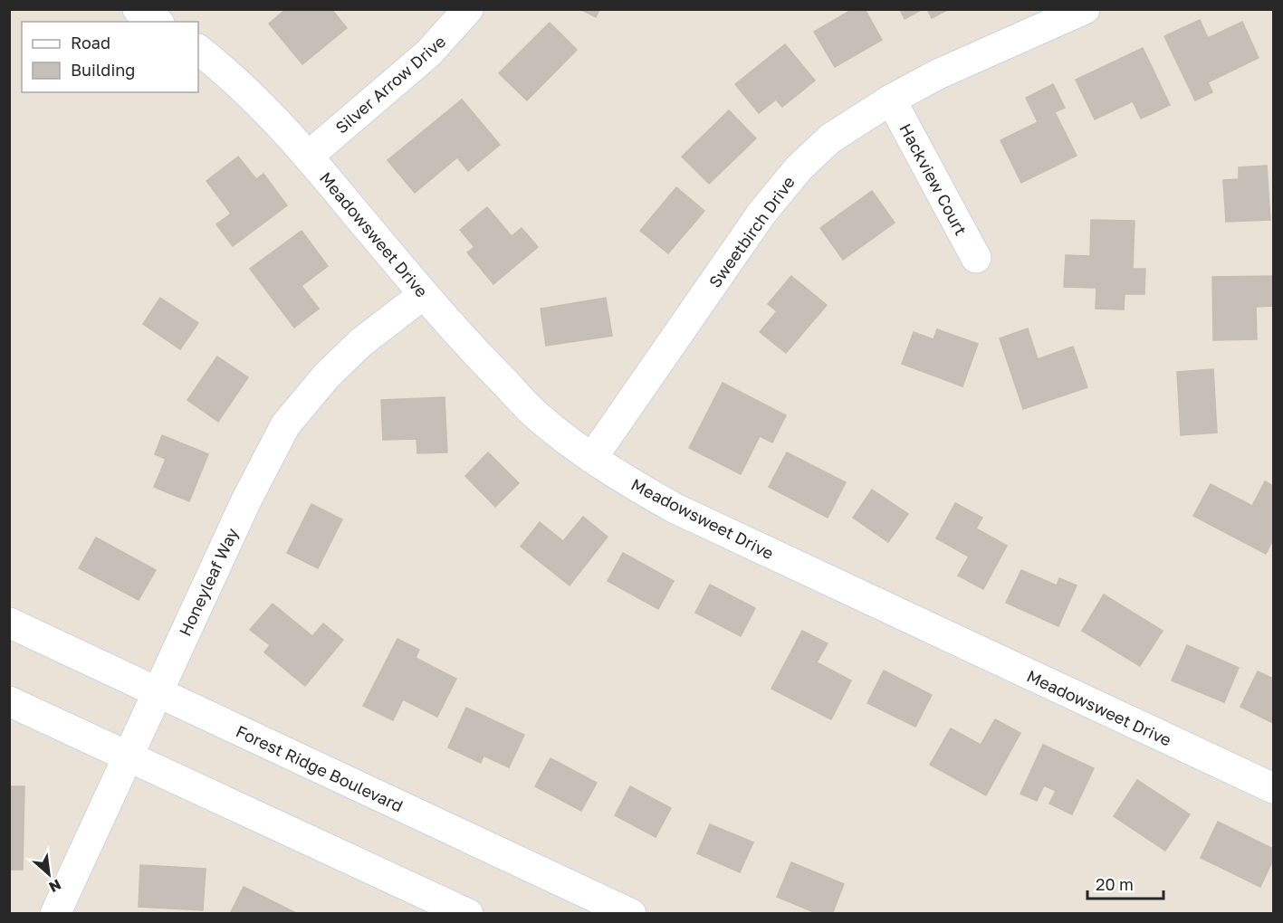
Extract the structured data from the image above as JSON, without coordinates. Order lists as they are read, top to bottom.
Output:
{
  "streets": {
    "street": [
      "Silver Arrow Drive",
      "Hackview Court",
      "Sweetbirch Drive",
      "Meadowsweet Drive",
      "Honeyleaf Way",
      "Forest Ridge Boulevard"
    ]
  },
  "crossings": [
    ["Silver Arrow Drive", "Meadowsweet Drive"],
    ["Hackview Court", "Sweetbirch Drive"],
    ["Sweetbirch Drive", "Meadowsweet Drive"],
    ["Meadowsweet Drive", "Honeyleaf Way"],
    ["Honeyleaf Way", "Forest Ridge Boulevard"]
  ],
  "legend": ["Road", "Building"],
  "scale_bar": "20 m",
  "north": "bottom right"
}
